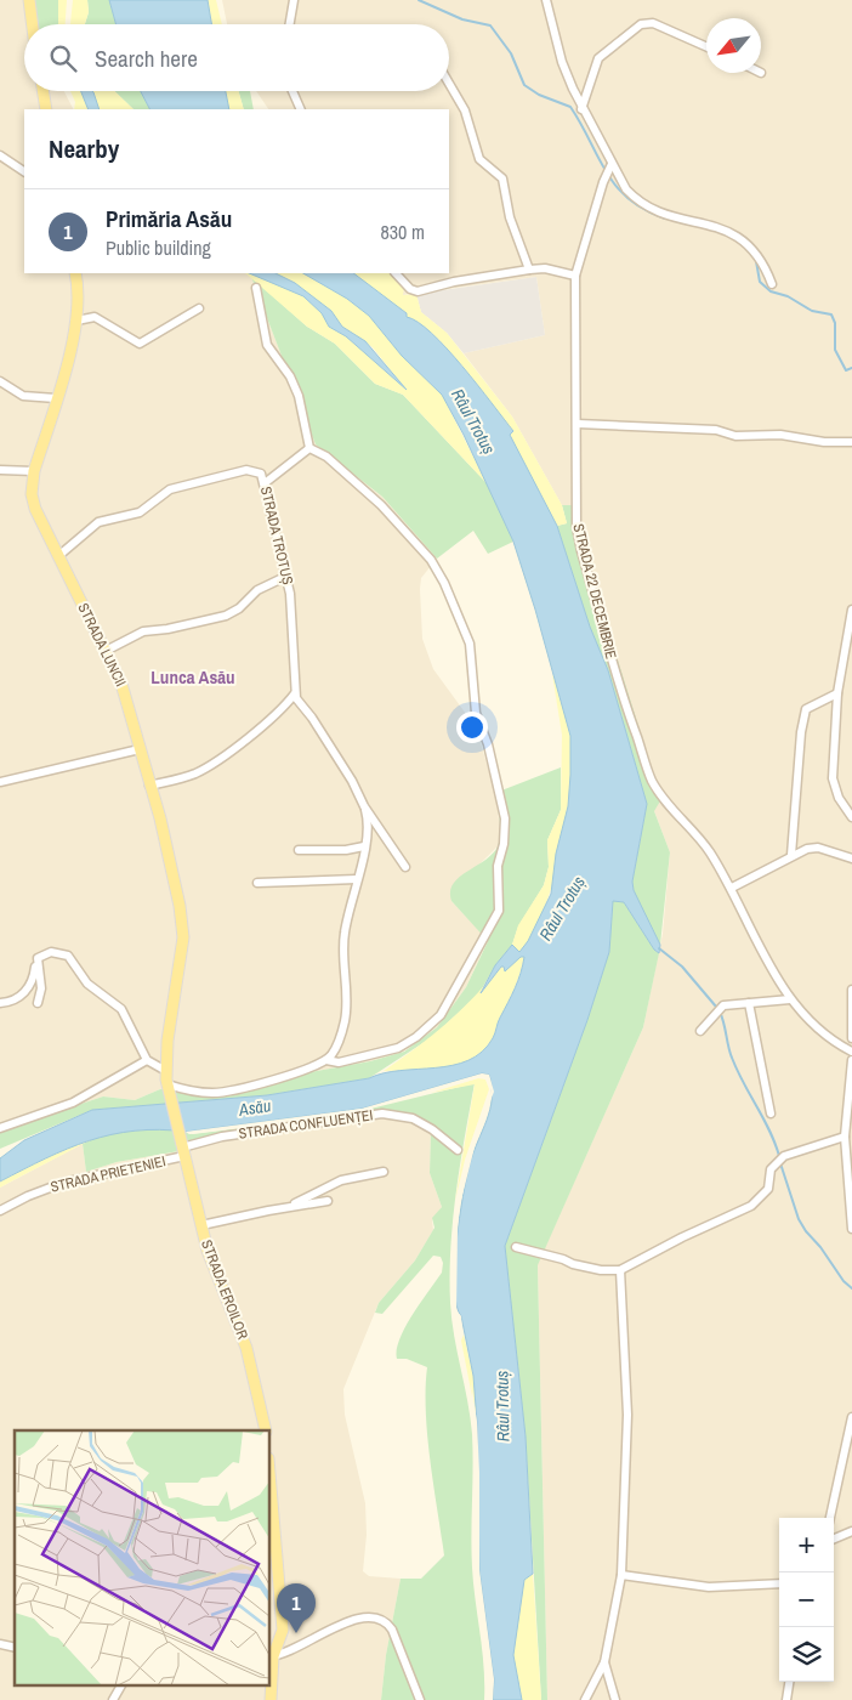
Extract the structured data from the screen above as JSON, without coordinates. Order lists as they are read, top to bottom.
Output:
{
  "streets": {
    "main road": ["STRADA LUNCII", "STRADA EROILOR"],
    "street": [
      "STRADA TROTUȘ",
      "STRADA 22 DECEMBRIE",
      "STRADA CONFLUENȚEI",
      "STRADA PRIETENIEI"
    ]
  },
  "crossings": [
    ["STRADA TROTUȘ", "STRADA LUNCII"],
    ["STRADA LUNCII", "STRADA EROILOR"],
    ["STRADA CONFLUENȚEI", "STRADA PRIETENIEI"],
    ["STRADA CONFLUENȚEI", "STRADA EROILOR"],
    ["STRADA PRIETENIEI", "STRADA EROILOR"]
  ],
  "districts": ["Lunca Asău"],
  "water": ["Râul Trotuș", "Asău"],
  "north": "bottom left",
  "page": {
    "search": "Search here",
    "heading": "Nearby",
    "list": [
      {
        "mark": "1",
        "name": "Primăria Asău",
        "note": "Public building",
        "value": "830 m"
      }
    ],
    "map_buttons": ["+", "−"],
    "pins": "1"
  }
}
